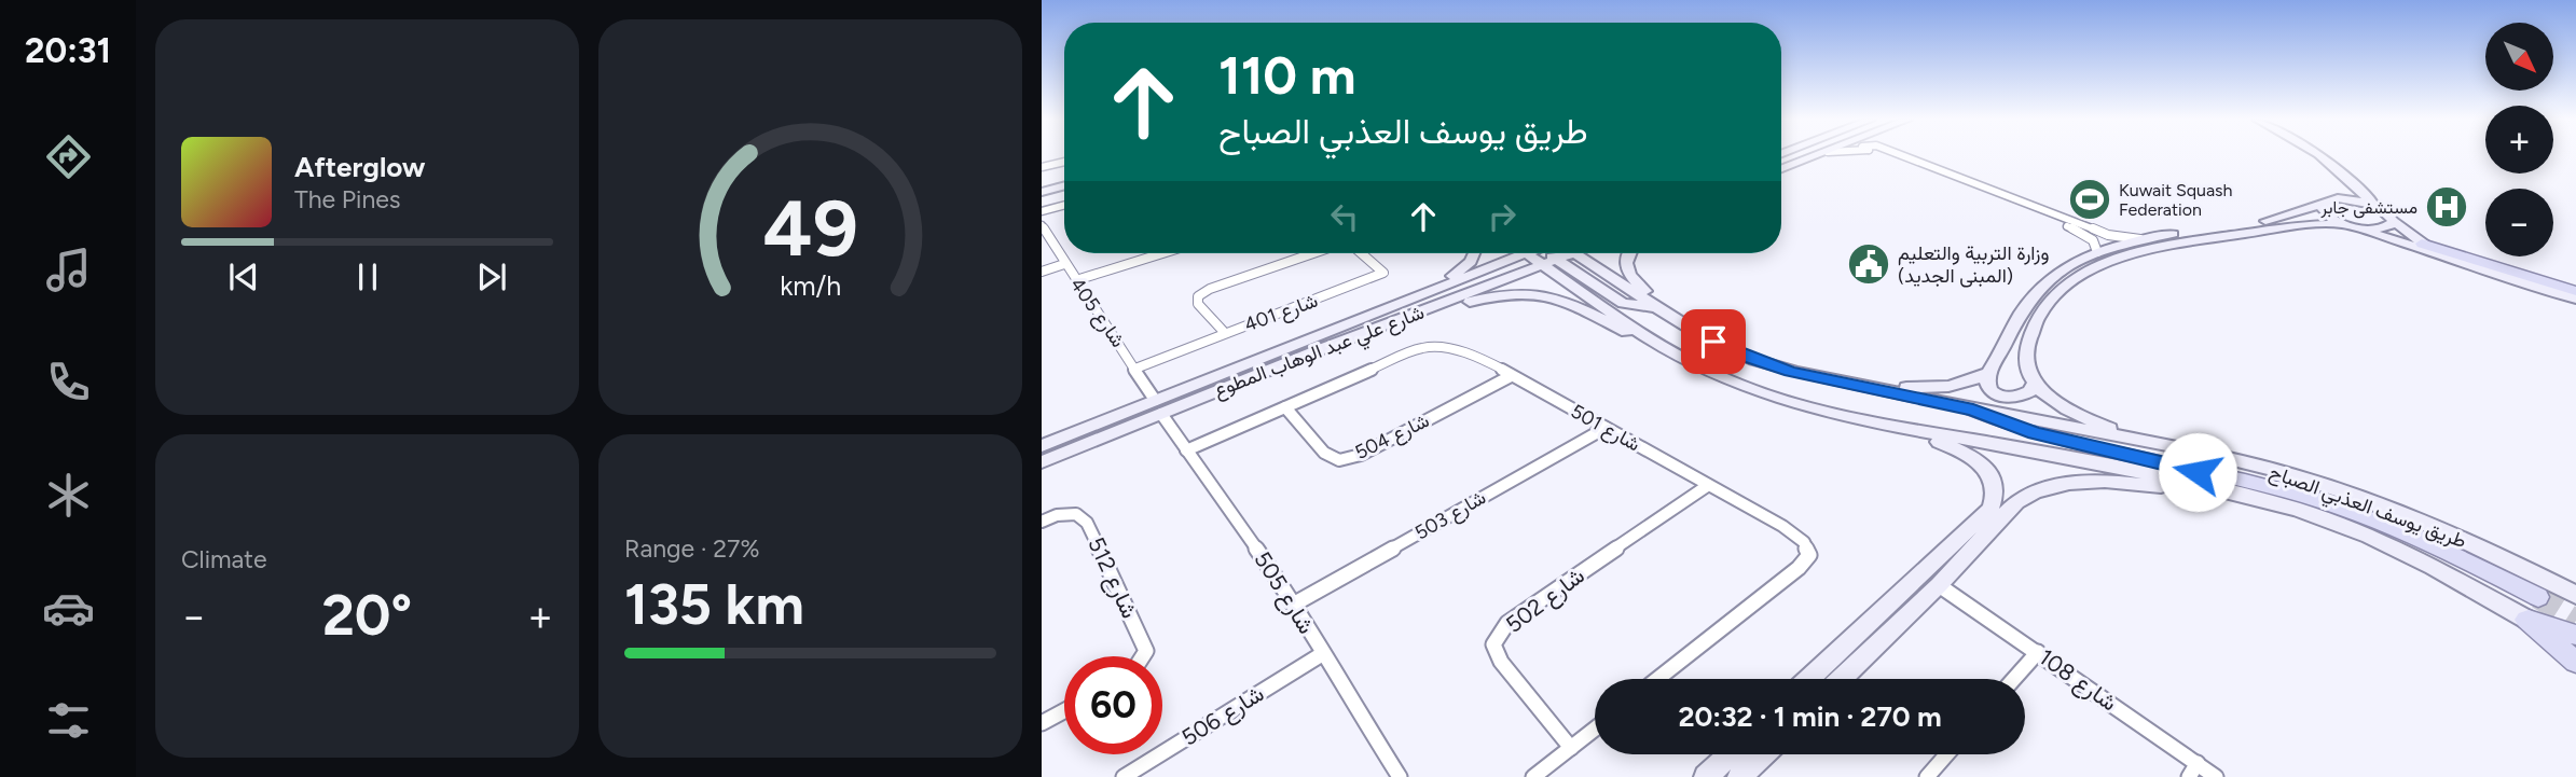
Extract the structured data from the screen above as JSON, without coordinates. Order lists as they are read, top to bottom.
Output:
{
  "streets": {
    "street": [
      "شارع 405",
      "شارع 401",
      "شارع علي عبد الوهاب المطوع",
      "شارع 501",
      "شارع 504",
      "طريق يوسف العذبي الصباح",
      "شارع 503",
      "شارع 512",
      "شارع 505",
      "شارع 502",
      "شارع 108",
      "شارع 506"
    ]
  },
  "crossings": [
    ["شارع 405", "شارع 401"],
    ["شارع 405", "شارع علي عبد الوهاب المطوع"],
    ["شارع 405", "شارع 505"],
    ["شارع علي عبد الوهاب المطوع", "شارع 505"],
    ["شارع 501", "شارع 504"],
    ["شارع 501", "شارع 503"],
    ["شارع 501", "شارع 505"],
    ["شارع 501", "شارع 502"],
    ["شارع 503", "شارع 505"],
    ["شارع 505", "شارع 506"]
  ],
  "places": {
    "sports": ["Kuwait Squash Federation"],
    "hospital": ["مستشفى جابر"],
    "public building": ["وزارة التربية والتعليم (المبنى الجديد)"]
  },
  "north": "bottom right",
  "page": {
    "tabs": "20:31",
    "map_buttons": ["+", "−"],
    "turn": ["110 m", "طريق يوسف العذبي الصباح"],
    "song": ["Afterglow", "The Pines"],
    "tile": [
      "Climate",
      ["Range · 27%", "135 km"]
    ],
    "heat": ["−", "20°", "+"],
    "limit": "60",
    "trip": "20:32 · 1 min · 270 m",
    "gauge": ["49", "km/h"]
  }
}
